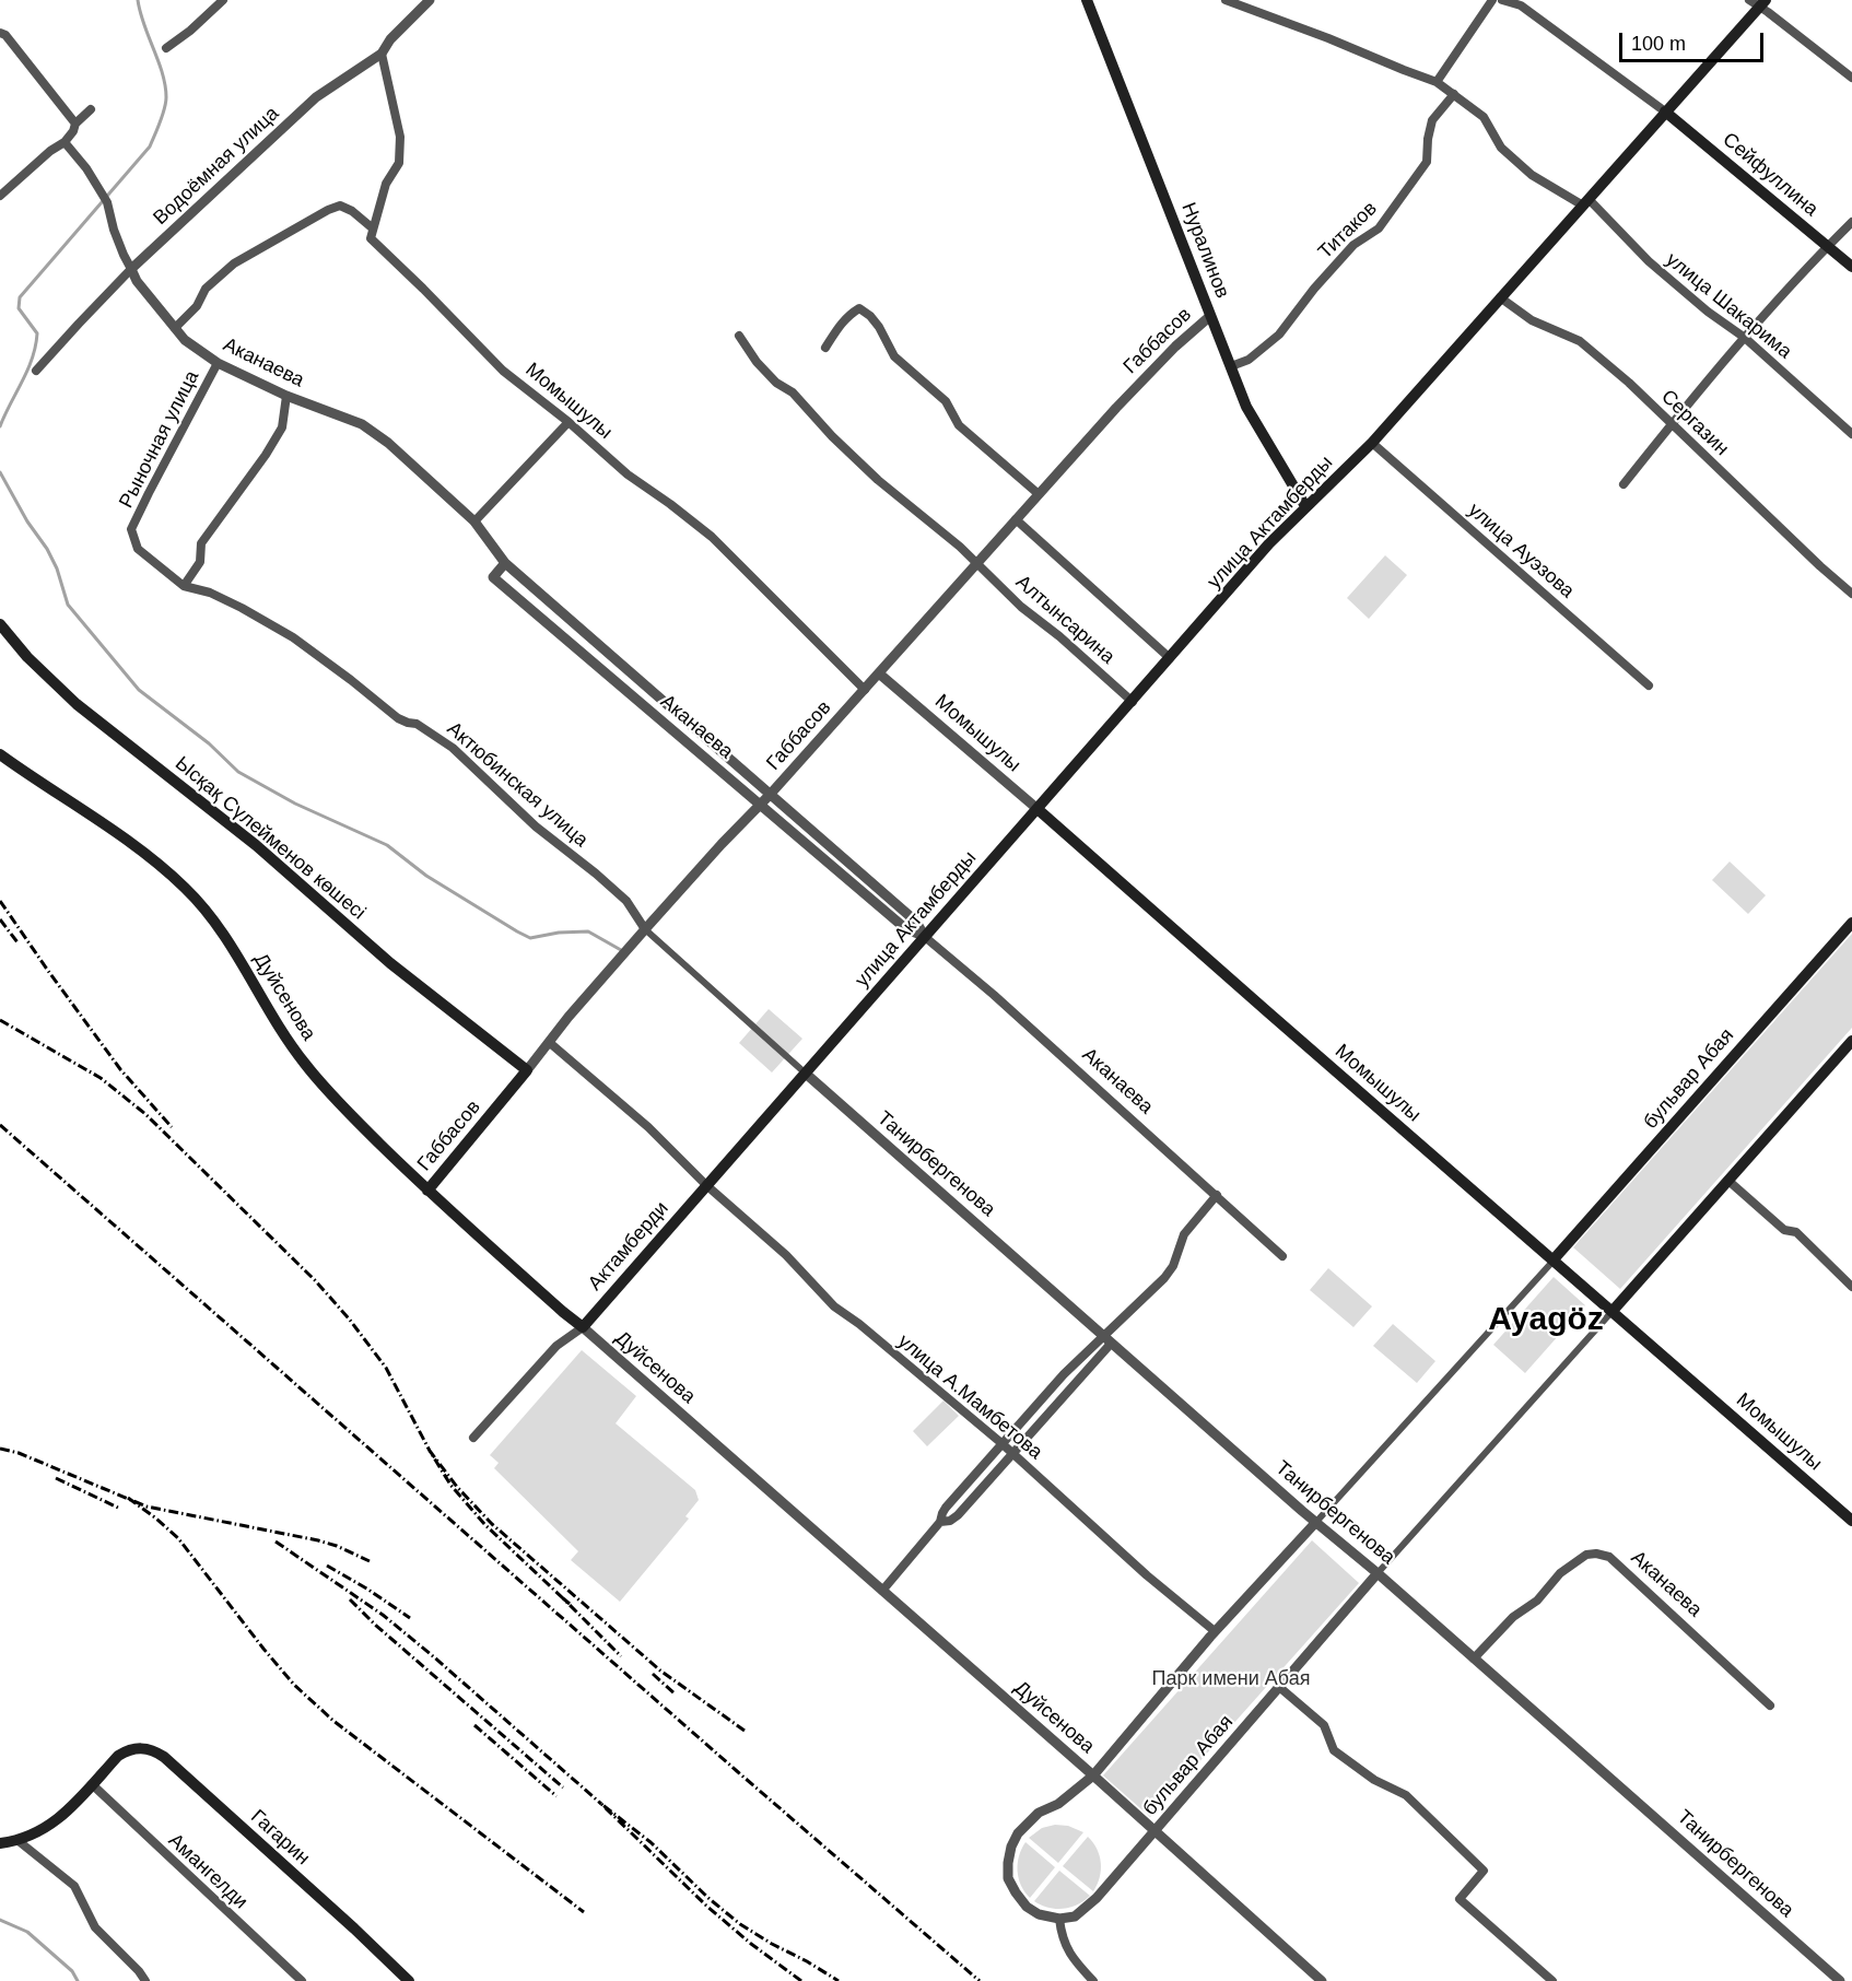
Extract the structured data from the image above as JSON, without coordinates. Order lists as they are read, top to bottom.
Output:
{
  "streets": {
    "main road": [
      "Сейфуллина",
      "Нуралинов",
      "Габбасов",
      "Момышулы",
      "улица Актамберды",
      "Ысқақ Сүлейменов көшесі",
      "Дуйсенова",
      "бульвар Абая",
      "Актамберди",
      "Гагарин"
    ],
    "street": [
      "Водоёмная улица",
      "Титаков",
      "улица Шакарима",
      "Аканаева",
      "Сергазин",
      "Рыночная улица",
      "улица Ауэзова",
      "Алтынсарина",
      "Актюбинская улица",
      "Танирбергенова",
      "улица А.Мамбетова",
      "Амангелди"
    ]
  },
  "crossings": [
    ["Водоёмная улица", "Аканаева"],
    ["Сейфуллина", "улица Актамберды"],
    ["Титаков", "Нуралинов"],
    ["Титаков", "улица Шакарима"],
    ["Нуралинов", "Габбасов"],
    ["Нуралинов", "улица Актамберды"],
    ["улица Шакарима", "улица Актамберды"],
    ["Габбасов", "Аканаева"],
    ["Габбасов", "Момышулы"],
    ["Габбасов", "Алтынсарина"],
    ["Габбасов", "Актюбинская улица"],
    ["Габбасов", "Ысқақ Сүлейменов көшесі"],
    ["Габбасов", "Дуйсенова"],
    ["Габбасов", "улица А.Мамбетова"],
    ["Аканаева", "Рыночная улица"],
    ["Аканаева", "улица Актамберды"],
    ["Аканаева", "Танирбергенова"],
    ["Момышулы", "улица Актамберды"],
    ["Момышулы", "бульвар Абая"],
    ["Сергазин", "улица Актамберды"],
    ["Рыночная улица", "Актюбинская улица"],
    ["улица Актамберды", "улица Ауэзова"],
    ["улица Актамберды", "Алтынсарина"],
    ["улица Актамберды", "Танирбергенова"],
    ["улица Актамберды", "Актамберди"],
    ["Дуйсенова", "бульвар Абая"],
    ["Дуйсенова", "Актамберди"],
    ["бульвар Абая", "Танирбергенова"],
    ["Танирбергенова", "Актамберди"],
    ["Актамберди", "улица А.Мамбетова"],
    ["Гагарин", "Амангелди"]
  ],
  "districts": ["Ayagöz"],
  "parks": ["Парк имени Абая"],
  "scale_bar": "100 m"
}
